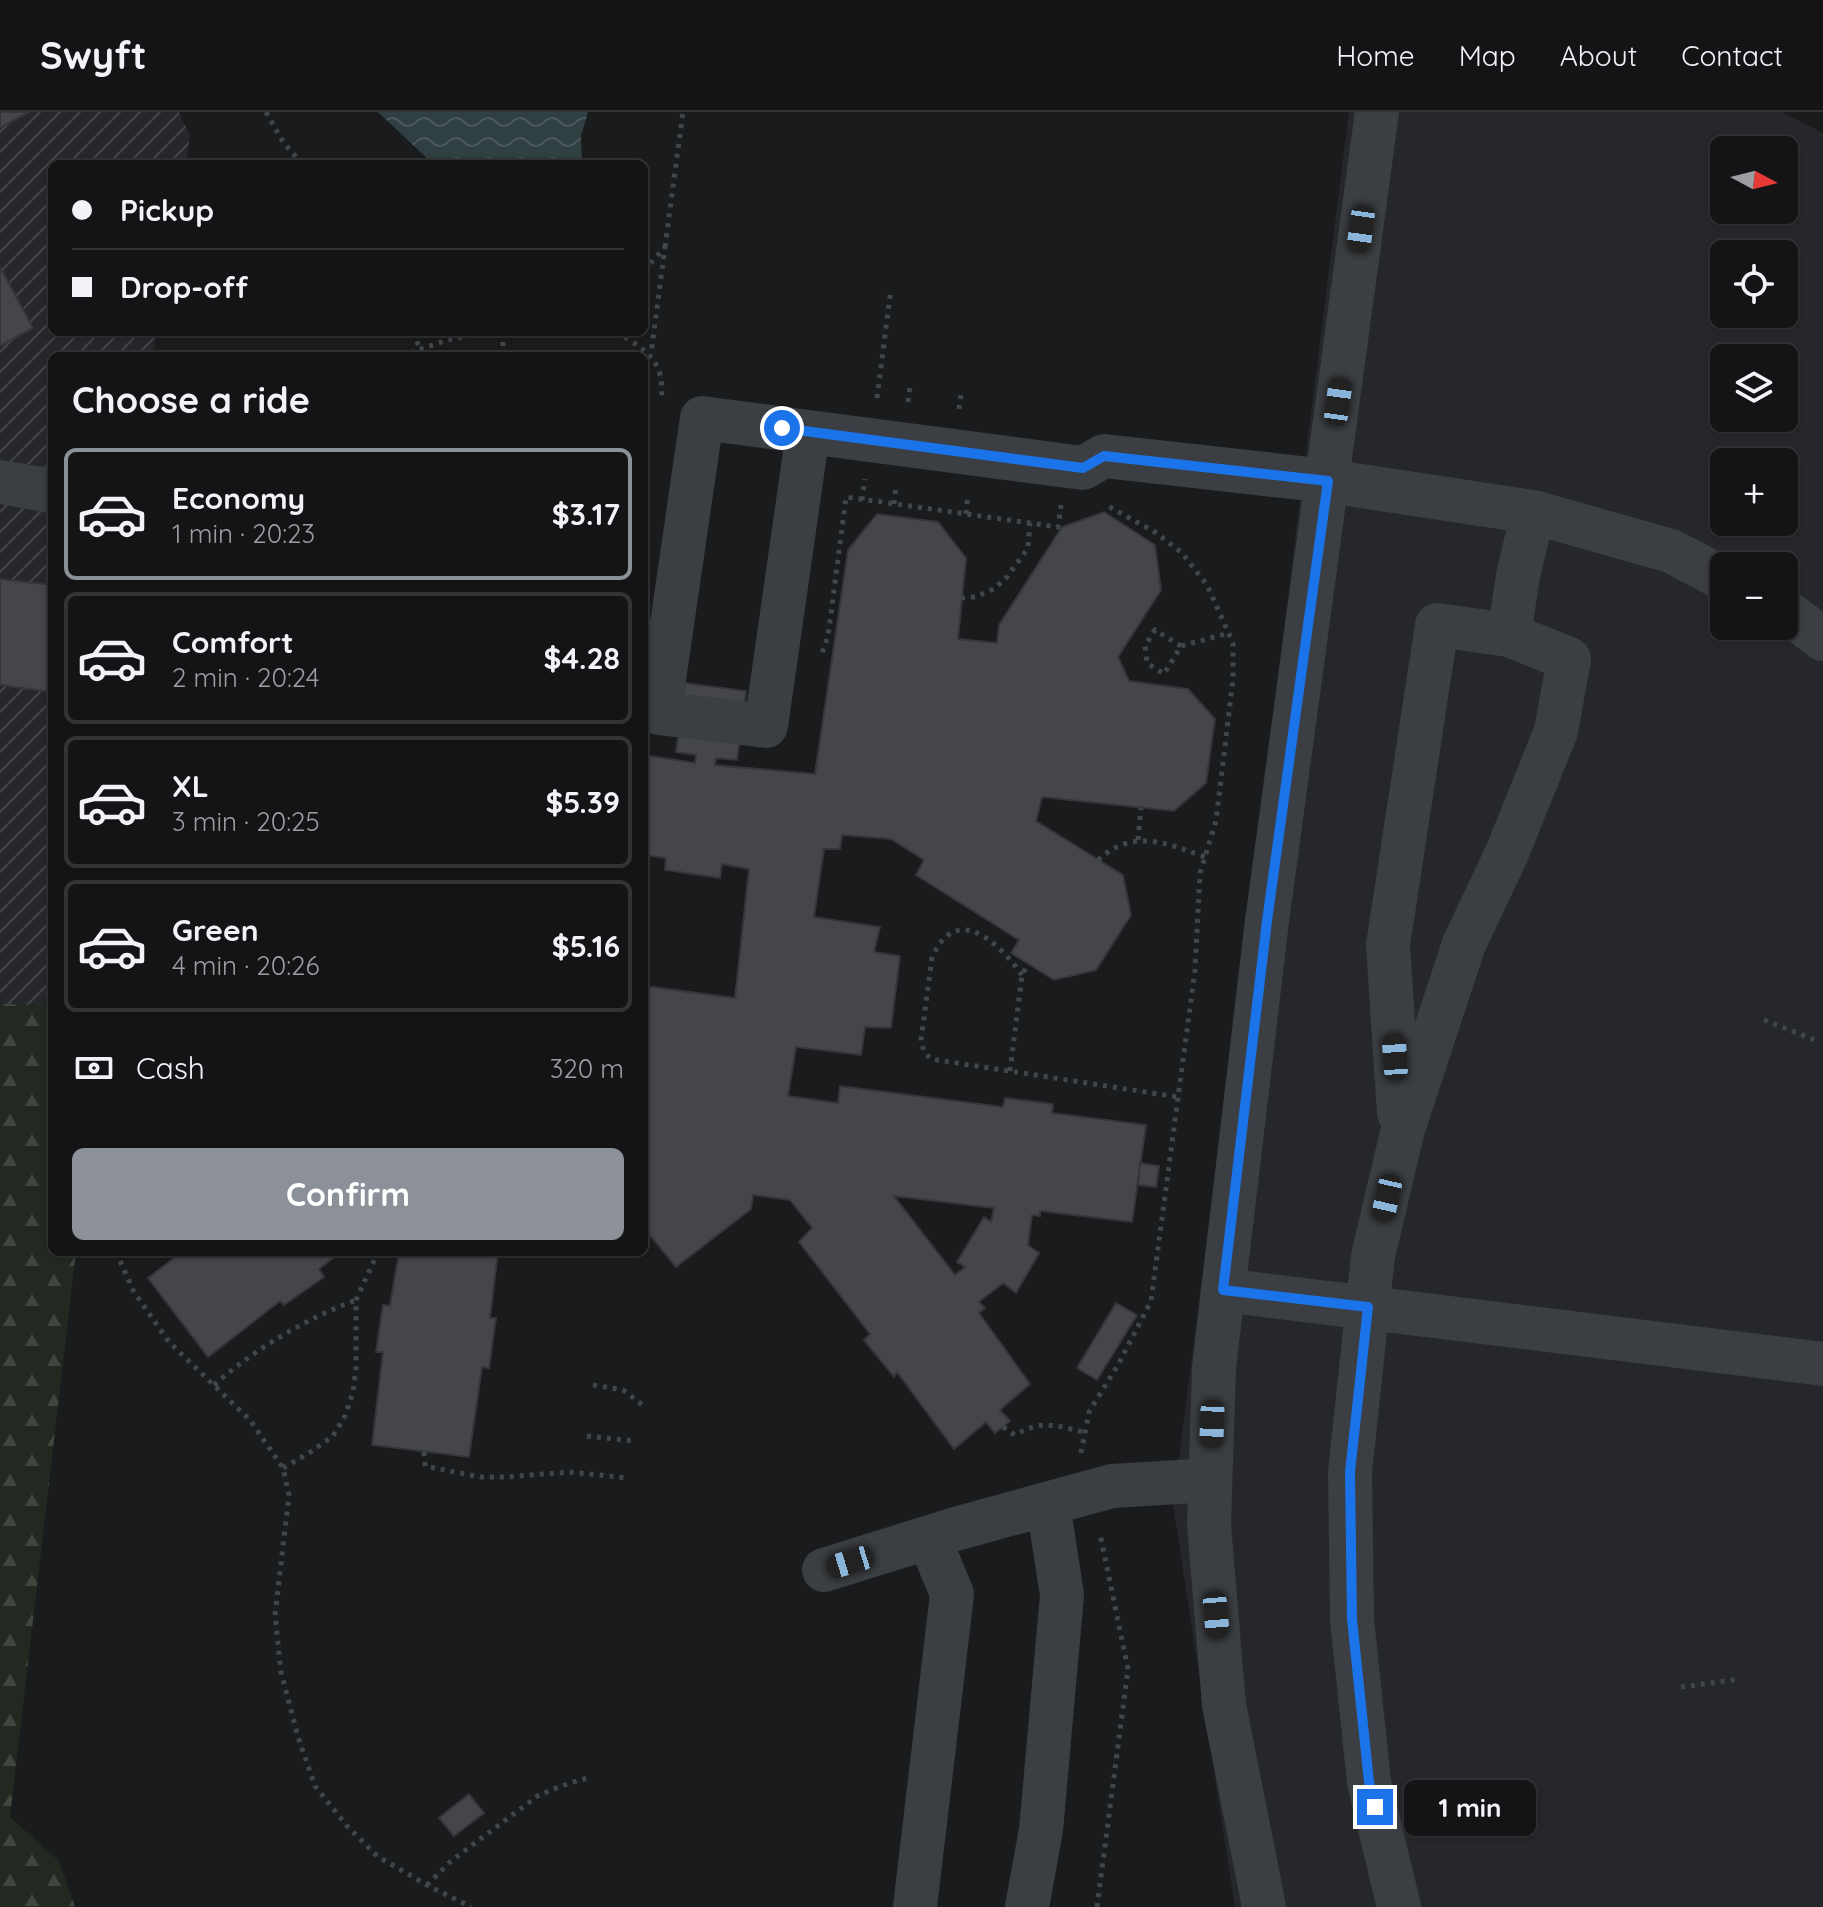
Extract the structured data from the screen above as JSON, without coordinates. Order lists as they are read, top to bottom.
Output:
{
  "north": "right",
  "page": {
    "header": "Swyft",
    "nav": [
      "Home",
      "Map",
      "About",
      "Contact"
    ],
    "map_buttons": ["+", "−"],
    "banner": ["Pickup", "Drop-off"],
    "heading": "Choose a ride",
    "list": [
      {
        "name": "Economy",
        "note": "1 min · 20:23",
        "value": "$3.17"
      },
      {
        "name": "Comfort",
        "note": "2 min · 20:24",
        "value": "$4.28"
      },
      {
        "name": "XL",
        "note": "3 min · 20:25",
        "value": "$5.39"
      },
      {
        "name": "Green",
        "note": "4 min · 20:26",
        "value": "$5.16"
      }
    ],
    "pay": ["Cash", "320 m"],
    "buttons": "Confirm",
    "bubble": "1 min"
  }
}
